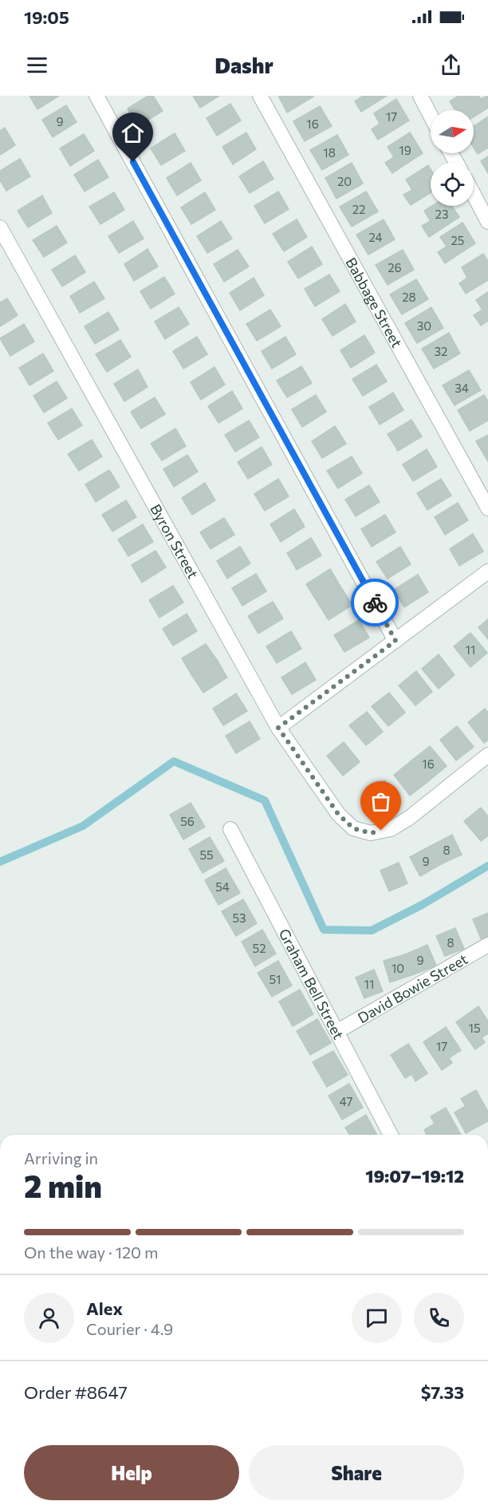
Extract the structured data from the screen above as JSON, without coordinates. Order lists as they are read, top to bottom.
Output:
{
  "streets": {
    "street": [
      "Babbage Street",
      "Byron Street",
      "Graham Bell Street",
      "David Bowie Street"
    ]
  },
  "crossings": [
    ["Graham Bell Street", "David Bowie Street"]
  ],
  "house_numbers": [
    "17",
    "9",
    "16",
    "19",
    "18",
    "20",
    "22",
    "23",
    "24",
    "25",
    "26",
    "28",
    "30",
    "32",
    "34",
    "11",
    "16",
    "56",
    "8",
    "55",
    "9",
    "54",
    "53",
    "8",
    "52",
    "9",
    "10",
    "51",
    "11",
    "15",
    "17",
    "47"
  ],
  "north": "right",
  "page": {
    "status": "19:05",
    "header": "Dashr",
    "heading": ["2 min", "Arriving in", "19:07–19:12"],
    "panel": [
      "Alex",
      "Courier · 4.9",
      "Order #8647",
      "$7.33"
    ],
    "bar": "On the way · 120 m",
    "buttons": ["Help", "Share"]
  }
}
